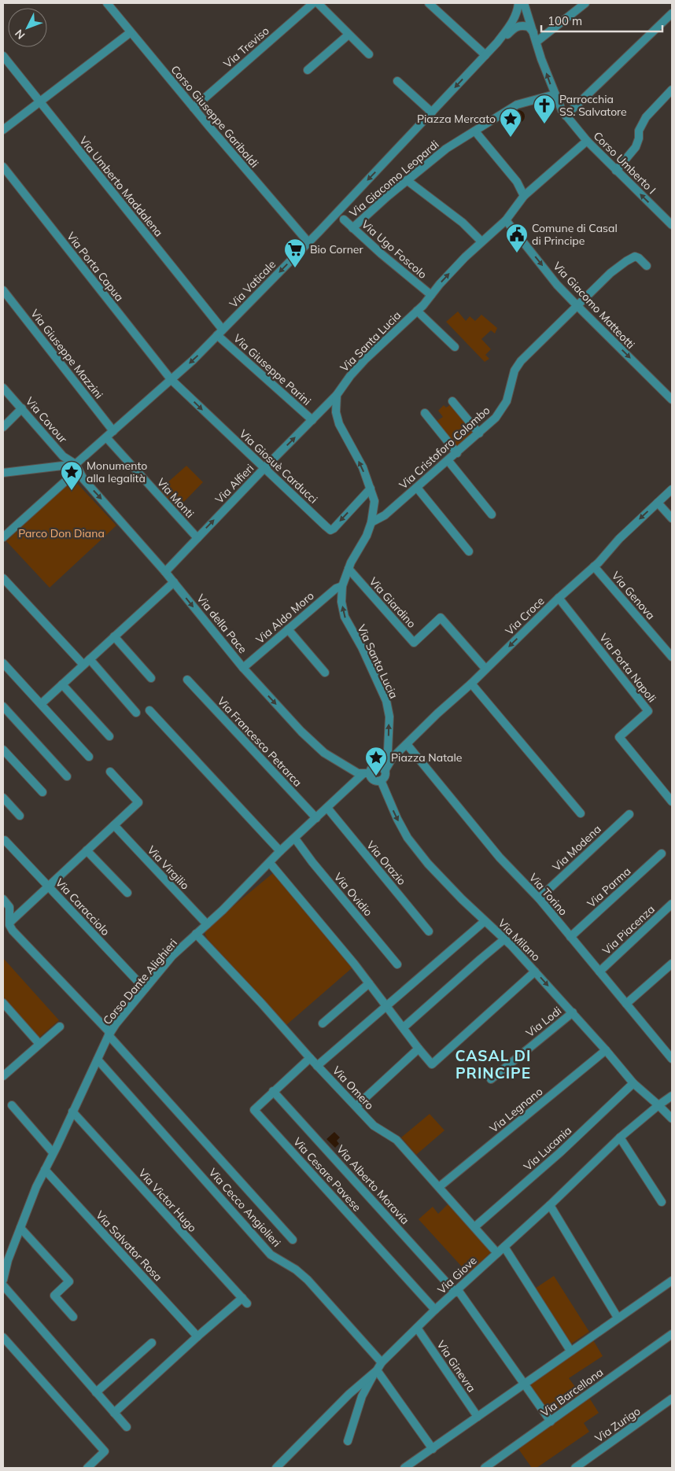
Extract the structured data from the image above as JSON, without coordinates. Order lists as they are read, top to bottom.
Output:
{
  "streets": {
    "street": [
      "Via Treviso",
      "Corso Giuseppe Garibaldi",
      "Corso Umberto I",
      "Via Giacomo Leopardi",
      "Via Umberto Maddalena",
      "Via Ugo Foscolo",
      "Via Porta Capua",
      "Via Vaticale",
      "Via Giacomo Matteotti",
      "Via Santa Lucia",
      "Via Giuseppe Mazzini",
      "Via Giuseppe Parini",
      "Via Cavour",
      "Via Cristoforo Colombo",
      "Via Giosuè Carducci",
      "Via Alfieri",
      "Via Monti",
      "Via Genova",
      "Via Giardino",
      "Via Croce",
      "Via Aldo Moro",
      "Via della Pace",
      "Via Porta Napoli",
      "Via Francesco Petrarca",
      "Via Modena",
      "Via Orazio",
      "Via Virgilio",
      "Via Parma",
      "Via Ovidio",
      "Via Torino",
      "Via Caracciolo",
      "Via Piacenza",
      "Via Milano",
      "Corso Dante Alighieri",
      "Via Lodi",
      "Via Omero",
      "Via Legnano",
      "Via Lucania",
      "Via Cesare Pavese",
      "Via Alberto Moravia",
      "Via Victor Hugo",
      "Via Cecco Angiolieri",
      "Via Salvator Rosa",
      "Via Giove",
      "Via Ginevra",
      "Via Barcellona",
      "Via Zurigo"
    ]
  },
  "crossings": [
    ["Via Treviso", "Corso Giuseppe Garibaldi"],
    ["Corso Giuseppe Garibaldi", "Via Vaticale"],
    ["Corso Umberto I", "Via Giacomo Leopardi"],
    ["Corso Umberto I", "Via Vaticale"],
    ["Corso Umberto I", "Via Santa Lucia"],
    ["Via Giacomo Leopardi", "Via Ugo Foscolo"],
    ["Via Umberto Maddalena", "Via Vaticale"],
    ["Via Umberto Maddalena", "Via Giuseppe Parini"],
    ["Via Ugo Foscolo", "Via Santa Lucia"],
    ["Via Porta Capua", "Via Vaticale"],
    ["Via Porta Capua", "Via Giosuè Carducci"],
    ["Via Vaticale", "Via Giuseppe Mazzini"],
    ["Via Vaticale", "Via Giuseppe Parini"],
    ["Via Vaticale", "Via Cavour"],
    ["Via Vaticale", "Via Giosuè Carducci"],
    ["Via Vaticale", "Via Monti"],
    ["Via Vaticale", "Via della Pace"],
    ["Via Giacomo Matteotti", "Via Santa Lucia"],
    ["Via Giacomo Matteotti", "Via Cristoforo Colombo"],
    ["Via Santa Lucia", "Via Cristoforo Colombo"],
    ["Via Santa Lucia", "Via Giosuè Carducci"],
    ["Via Santa Lucia", "Via Alfieri"],
    ["Via Santa Lucia", "Via Giardino"],
    ["Via Santa Lucia", "Via Croce"],
    ["Via Santa Lucia", "Via Aldo Moro"],
    ["Via Santa Lucia", "Corso Dante Alighieri"],
    ["Via Giuseppe Parini", "Via Alfieri"],
    ["Via Cavour", "Via della Pace"],
    ["Via Giosuè Carducci", "Via Alfieri"],
    ["Via Alfieri", "Via Monti"],
    ["Via Alfieri", "Via della Pace"],
    ["Via Genova", "Via Croce"],
    ["Via Giardino", "Via Croce"],
    ["Via Croce", "Via Porta Napoli"],
    ["Via Croce", "Via Torino"],
    ["Via Croce", "Corso Dante Alighieri"],
    ["Via Aldo Moro", "Via della Pace"],
    ["Via della Pace", "Via Milano"],
    ["Via della Pace", "Corso Dante Alighieri"],
    ["Via Francesco Petrarca", "Corso Dante Alighieri"],
    ["Via Modena", "Via Torino"],
    ["Via Orazio", "Corso Dante Alighieri"],
    ["Via Virgilio", "Corso Dante Alighieri"],
    ["Via Parma", "Via Torino"],
    ["Via Ovidio", "Corso Dante Alighieri"],
    ["Via Torino", "Via Piacenza"],
    ["Via Caracciolo", "Corso Dante Alighieri"],
    ["Via Milano", "Via Lodi"],
    ["Via Milano", "Via Legnano"],
    ["Via Milano", "Via Lucania"],
    ["Via Milano", "Via Giove"],
    ["Corso Dante Alighieri", "Via Omero"],
    ["Corso Dante Alighieri", "Via Victor Hugo"],
    ["Corso Dante Alighieri", "Via Cecco Angiolieri"],
    ["Corso Dante Alighieri", "Via Salvator Rosa"],
    ["Via Omero", "Via Legnano"],
    ["Via Omero", "Via Lucania"],
    ["Via Omero", "Via Cesare Pavese"],
    ["Via Omero", "Via Giove"],
    ["Via Cesare Pavese", "Via Alberto Moravia"],
    ["Via Cesare Pavese", "Via Giove"],
    ["Via Alberto Moravia", "Via Giove"],
    ["Via Alberto Moravia", "Via Barcellona"],
    ["Via Victor Hugo", "Via Salvator Rosa"],
    ["Via Cecco Angiolieri", "Via Giove"],
    ["Via Giove", "Via Ginevra"]
  ],
  "one_way": [
    "Corso Umberto I",
    "Via Vaticale",
    "Via Giacomo Matteotti",
    "Via Santa Lucia",
    "Via Alfieri",
    "Via Croce",
    "Via della Pace",
    "Via Milano"
  ],
  "districts": ["CASAL DI PRINCIPE"],
  "parks": ["Parco Don Diana"],
  "places": {
    "church": ["Parrocchia SS. Salvatore"],
    "place": ["Piazza Mercato", "Monumento alla legalità", "Piazza Natale"],
    "public building": ["Comune di Casal di Principe"],
    "supermarket": ["Bio Corner"]
  },
  "scale_bar": "100 m",
  "north": "bottom left"
}
